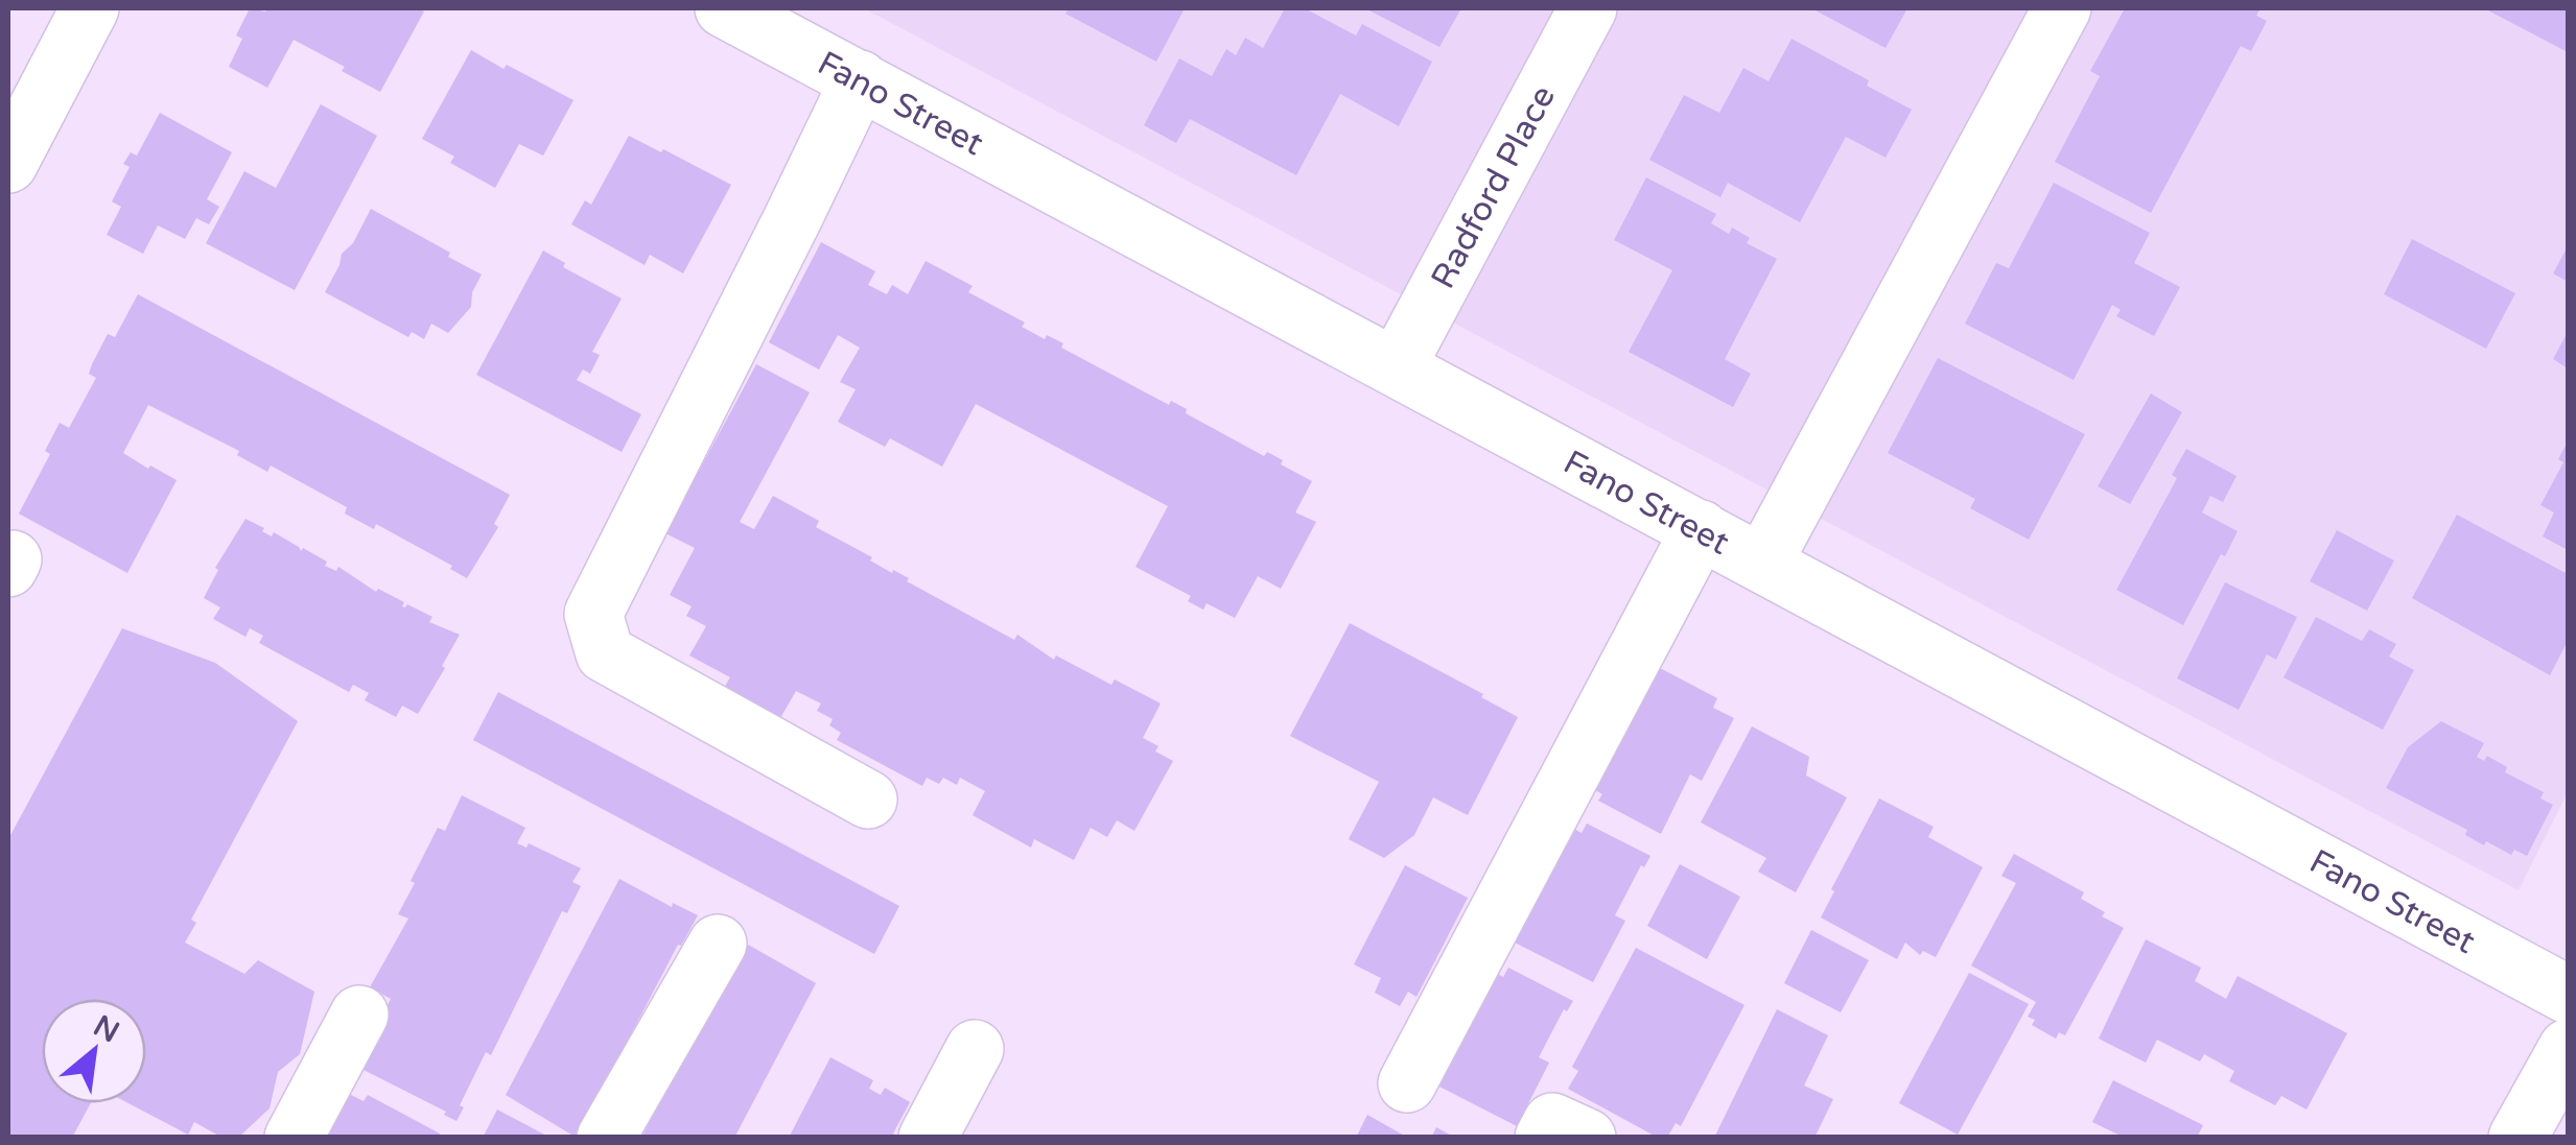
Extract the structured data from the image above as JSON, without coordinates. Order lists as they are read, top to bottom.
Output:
{
  "streets": {
    "street": ["Fano Street", "Radford Place"]
  },
  "crossings": [
    ["Fano Street", "Radford Place"]
  ],
  "north": "top right"
}
